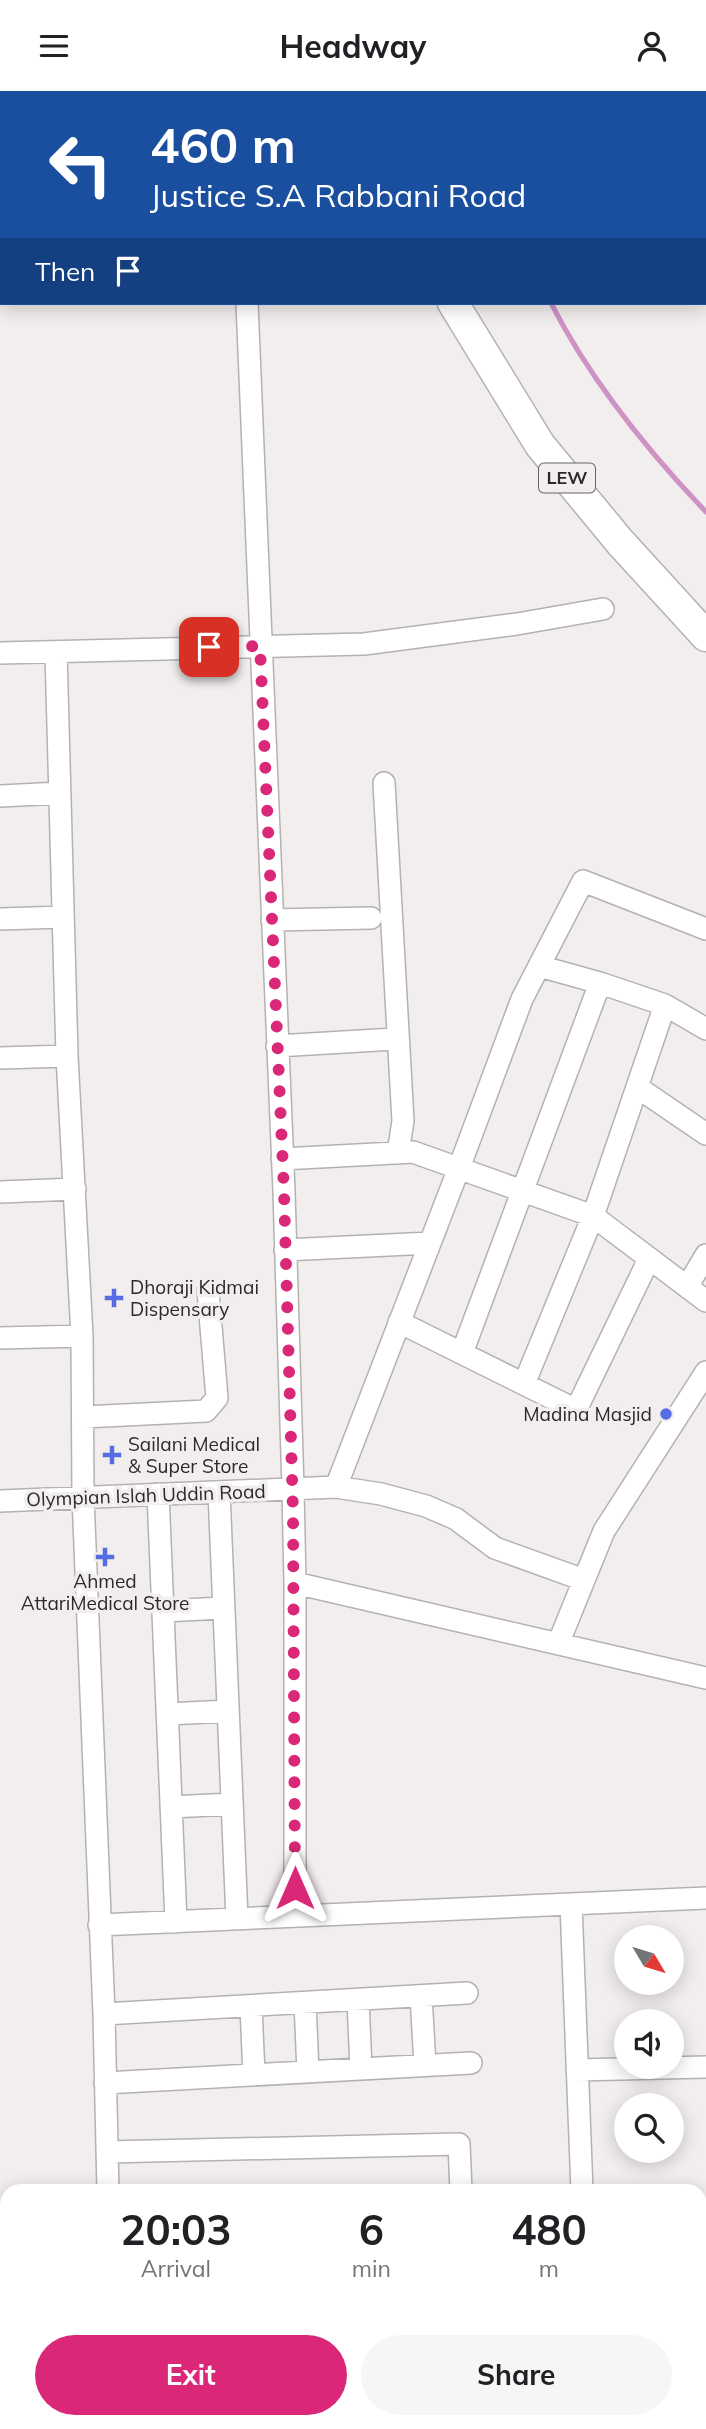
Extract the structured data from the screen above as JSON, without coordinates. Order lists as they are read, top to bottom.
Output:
{
  "streets": {
    "highway": ["LEW"],
    "street": ["Olympian Islah Uddin Road"]
  },
  "places": {
    "health": ["Dhoraji Kidmai Dispensary", "Sailani Medical & Super Store", "Ahmed AttariMedical Store"],
    "other": ["Madina Masjid"]
  },
  "north": "bottom right",
  "page": {
    "header": "Headway",
    "turn": ["460 m", "Justice S.A Rabbani Road"],
    "then": "Then",
    "eta": [
      "20:03",
      "Arrival",
      "6",
      "min",
      "480",
      "m"
    ],
    "buttons": ["Exit", "Share"]
  }
}
